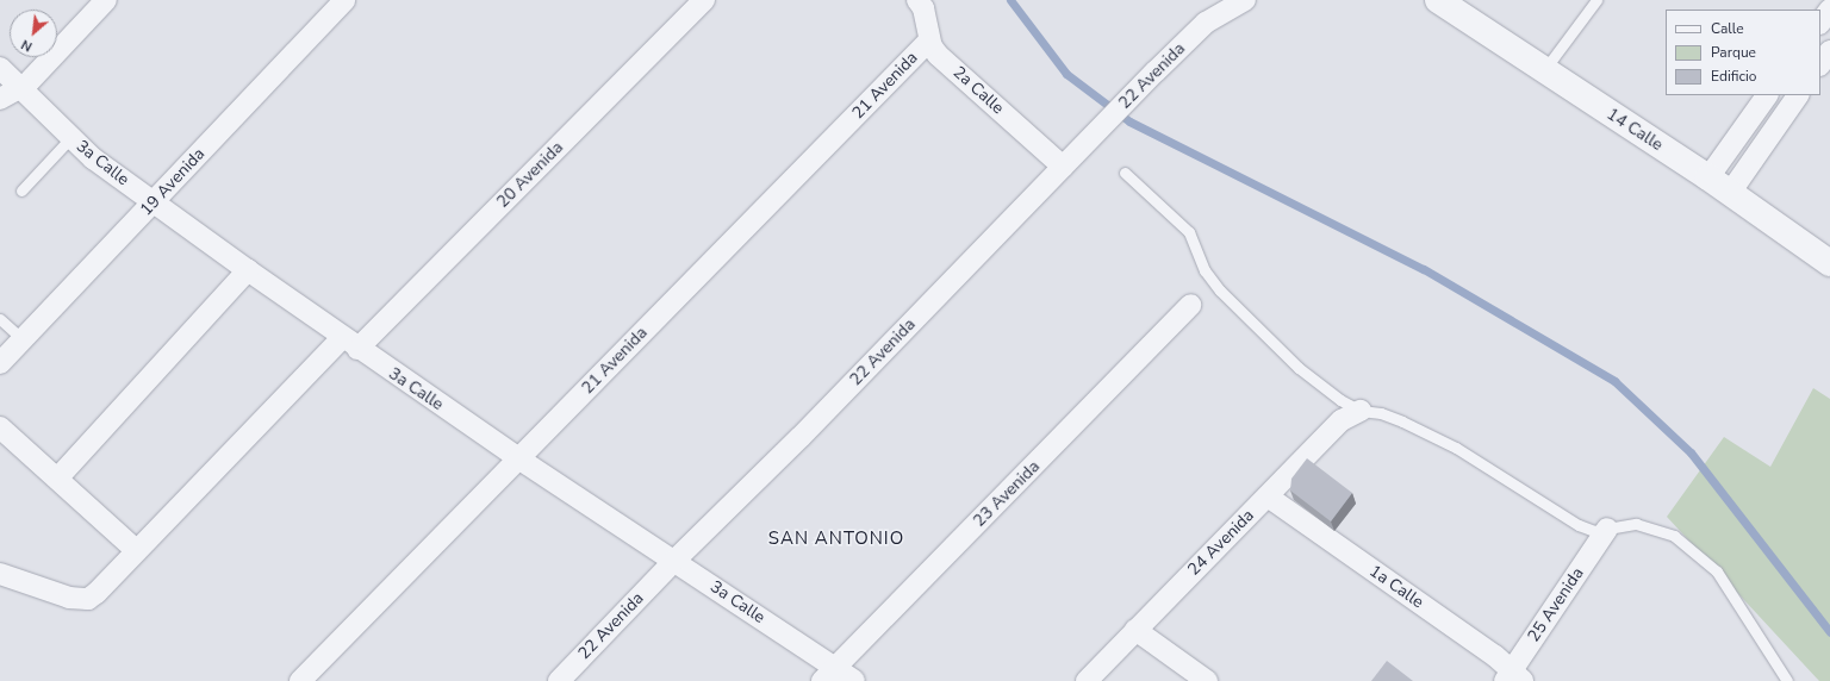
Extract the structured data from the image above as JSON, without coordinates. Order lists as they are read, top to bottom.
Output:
{
  "streets": {
    "street": [
      "22 Avenida",
      "21 Avenida",
      "2a Calle",
      "14 Calle",
      "3a Calle",
      "20 Avenida",
      "19 Avenida",
      "23 Avenida",
      "24 Avenida",
      "1a Calle",
      "25 Avenida"
    ]
  },
  "crossings": [
    ["22 Avenida", "2a Calle"],
    ["22 Avenida", "3a Calle"],
    ["21 Avenida", "2a Calle"],
    ["21 Avenida", "3a Calle"],
    ["3a Calle", "20 Avenida"],
    ["3a Calle", "19 Avenida"],
    ["3a Calle", "23 Avenida"],
    ["24 Avenida", "1a Calle"],
    ["1a Calle", "25 Avenida"]
  ],
  "districts": ["SAN ANTONIO"],
  "legend": ["Calle", "Parque", "Edificio"],
  "north": "bottom left"
}
